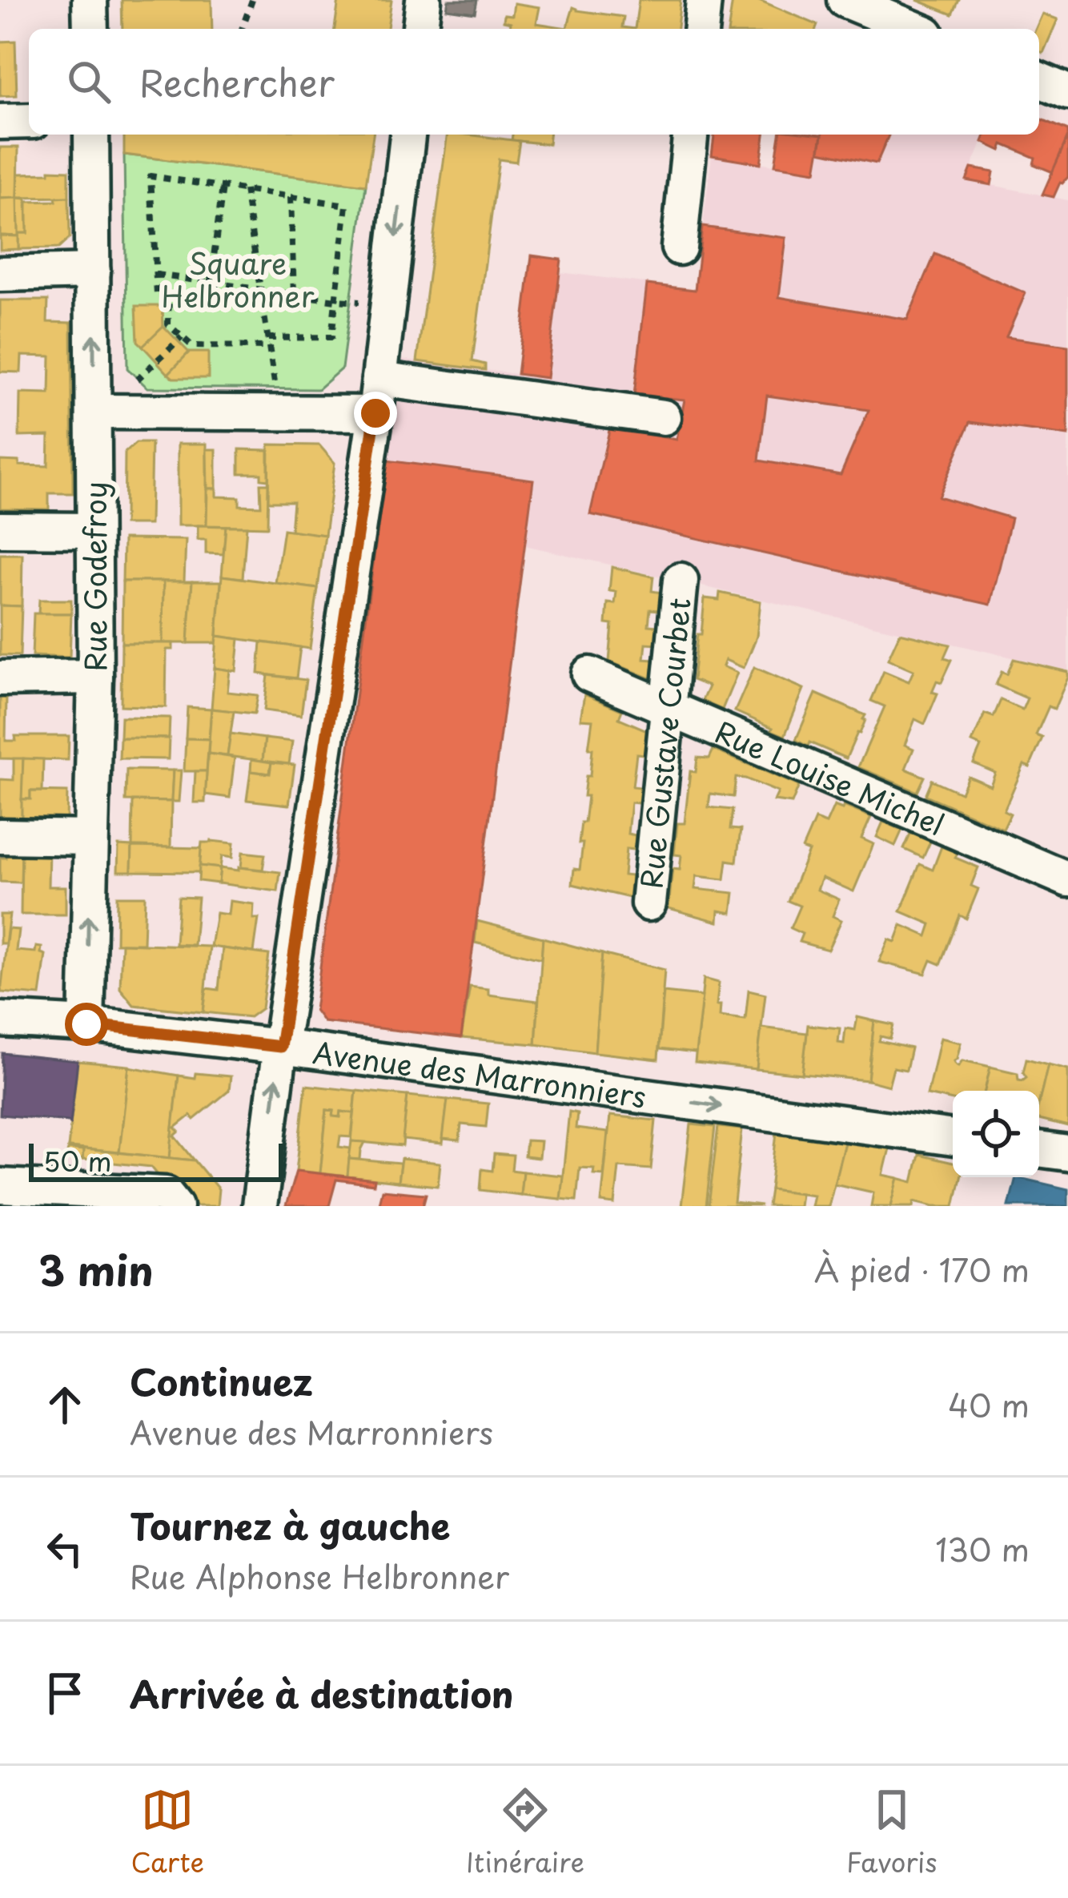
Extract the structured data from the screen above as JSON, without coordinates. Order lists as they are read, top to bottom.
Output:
{
  "streets": {
    "street": [
      "Rue Godefroy",
      "Rue Gustave Courbet",
      "Rue Louise Michel",
      "Avenue des Marronniers"
    ]
  },
  "crossings": [
    ["Rue Godefroy", "Avenue des Marronniers"],
    ["Rue Gustave Courbet", "Rue Louise Michel"]
  ],
  "one_way": ["Avenue des Marronniers"],
  "parks": ["Square Helbronner"],
  "scale_bar": "50 m",
  "page": {
    "search": "Rechercher",
    "scale": "50 m",
    "heading": ["3 min", "À pied · 170 m"],
    "list": [
      ["Continuez", "Avenue des Marronniers", "40 m"],
      ["Tournez à gauche", "Rue Alphonse Helbronner", "130 m"],
      "Arrivée à destination"
    ],
    "nav": ["Carte", "Itinéraire", "Favoris"]
  }
}
